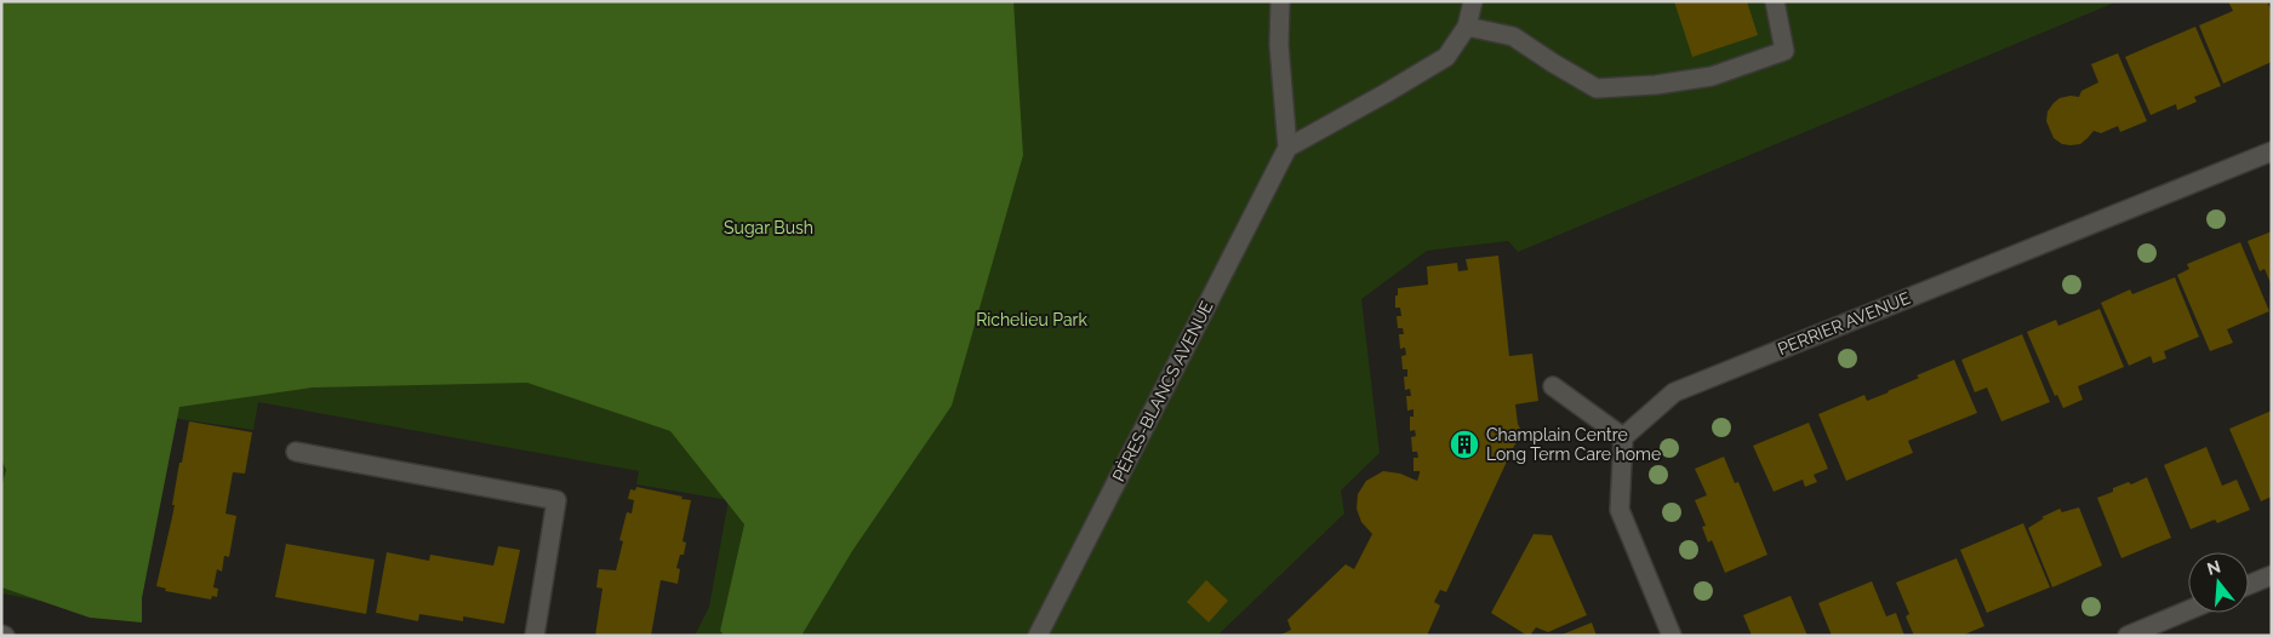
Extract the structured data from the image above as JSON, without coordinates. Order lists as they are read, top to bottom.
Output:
{
  "streets": {
    "street": ["PERRIER AVENUE", "PÈRES-BLANCS AVENUE"]
  },
  "parks": ["Sugar Bush", "Richelieu Park"],
  "places": {
    "building": ["Champlain Centre Long Term Care home"]
  },
  "north": "top"
}
